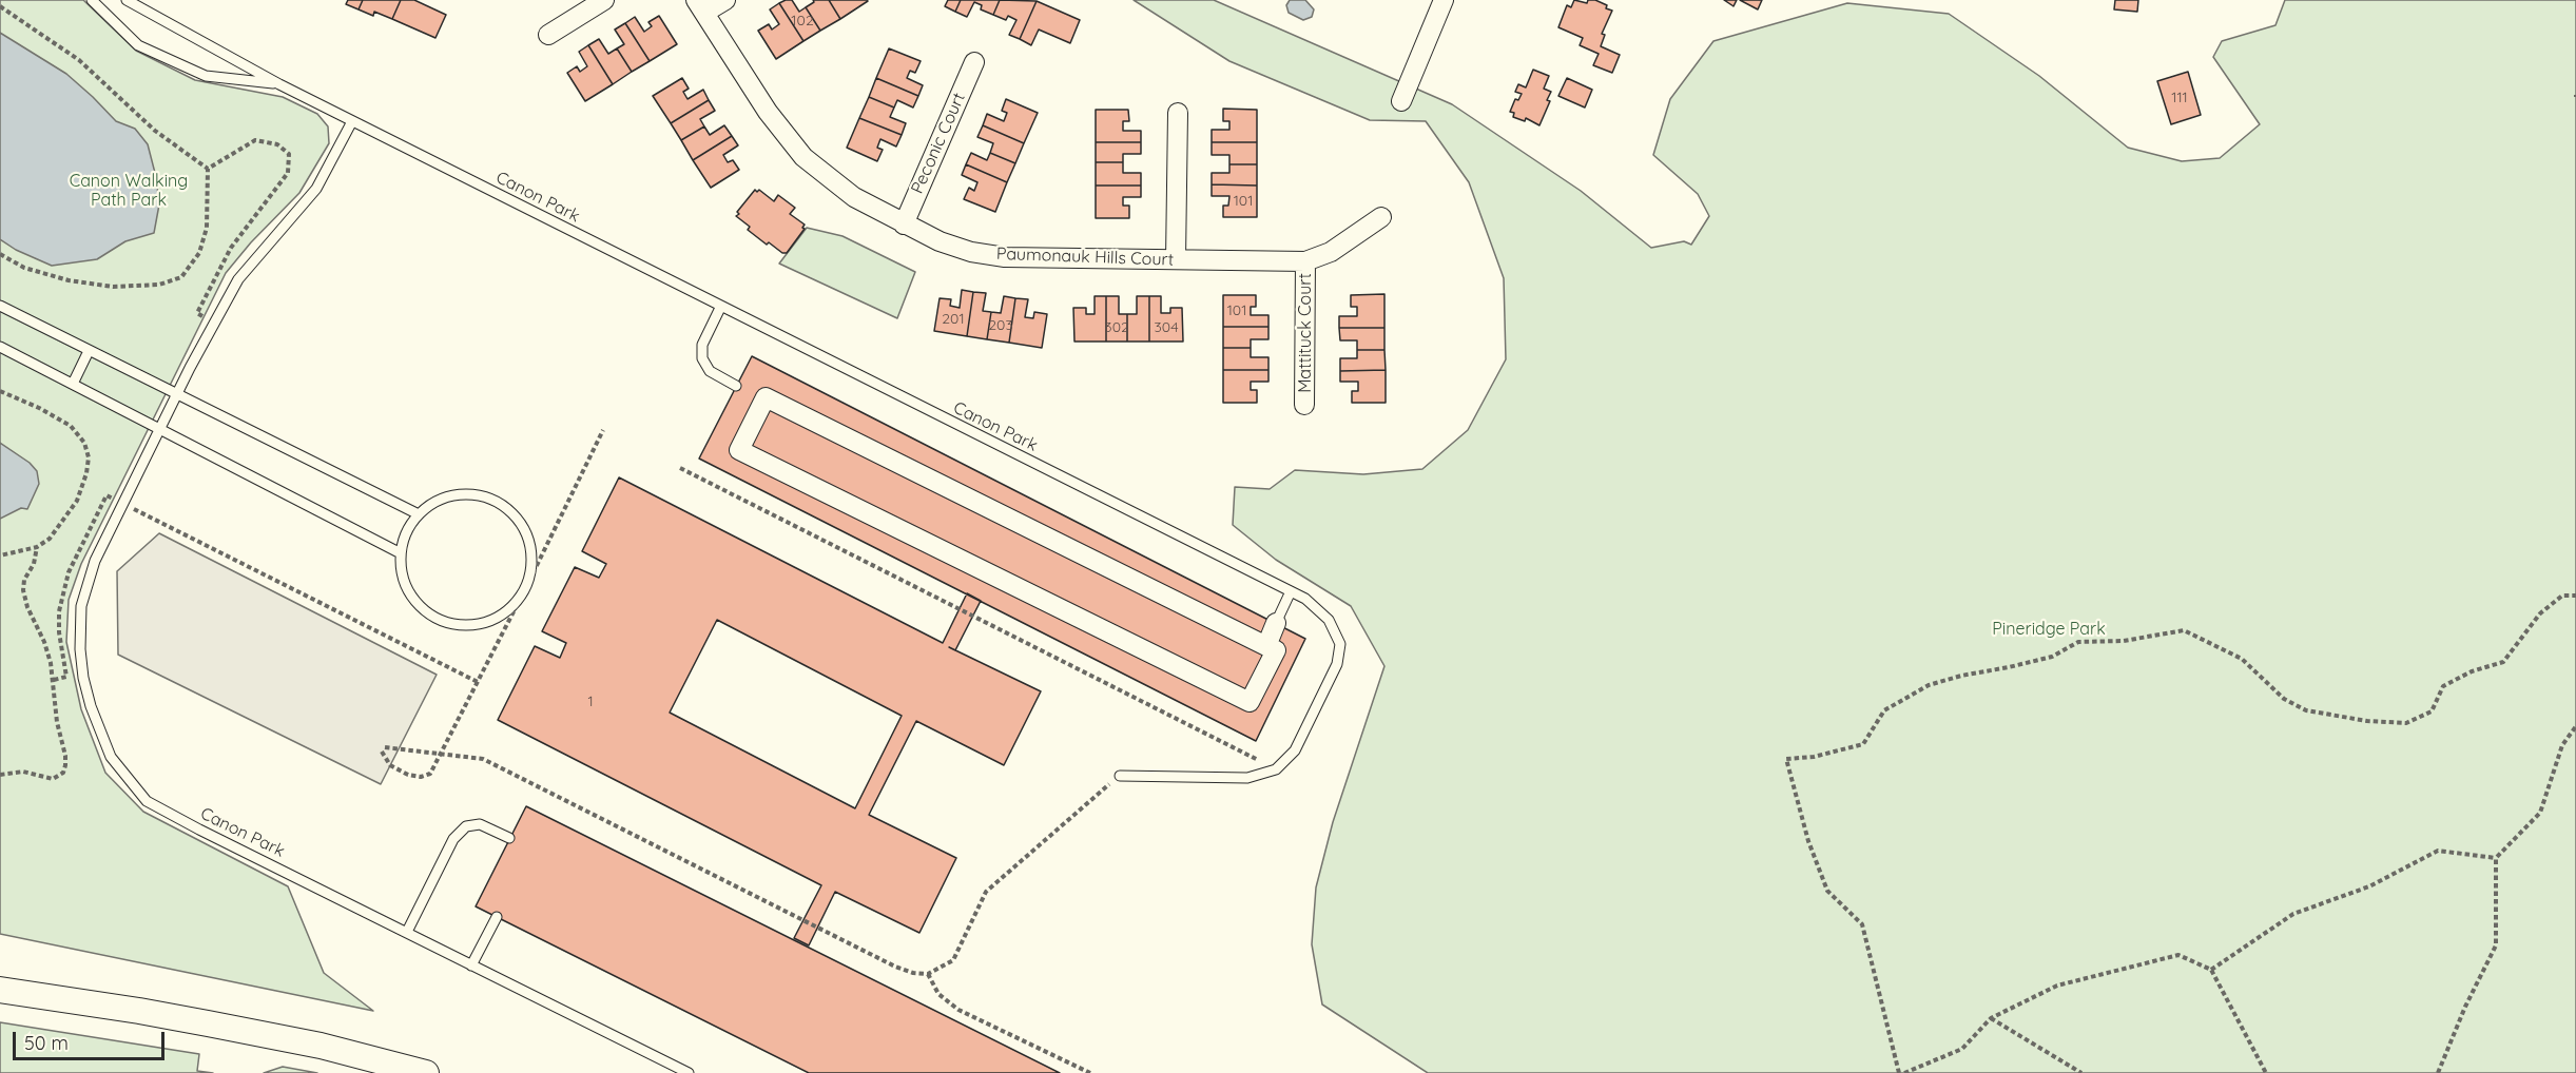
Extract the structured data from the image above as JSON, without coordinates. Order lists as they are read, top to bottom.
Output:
{
  "streets": {
    "street": ["Peconic Court", "Paumonauk Hills Court", "Mattituck Court"],
    "lane": ["Canon Park"]
  },
  "crossings": [
    ["Peconic Court", "Paumonauk Hills Court"],
    ["Paumonauk Hills Court", "Mattituck Court"]
  ],
  "parks": ["Canon Walking Path Park", "Pineridge Park"],
  "house_numbers": [
    "102",
    "111",
    "101",
    "101",
    "201",
    "203",
    "302",
    "304",
    "1"
  ],
  "scale_bar": "50 m"
}
